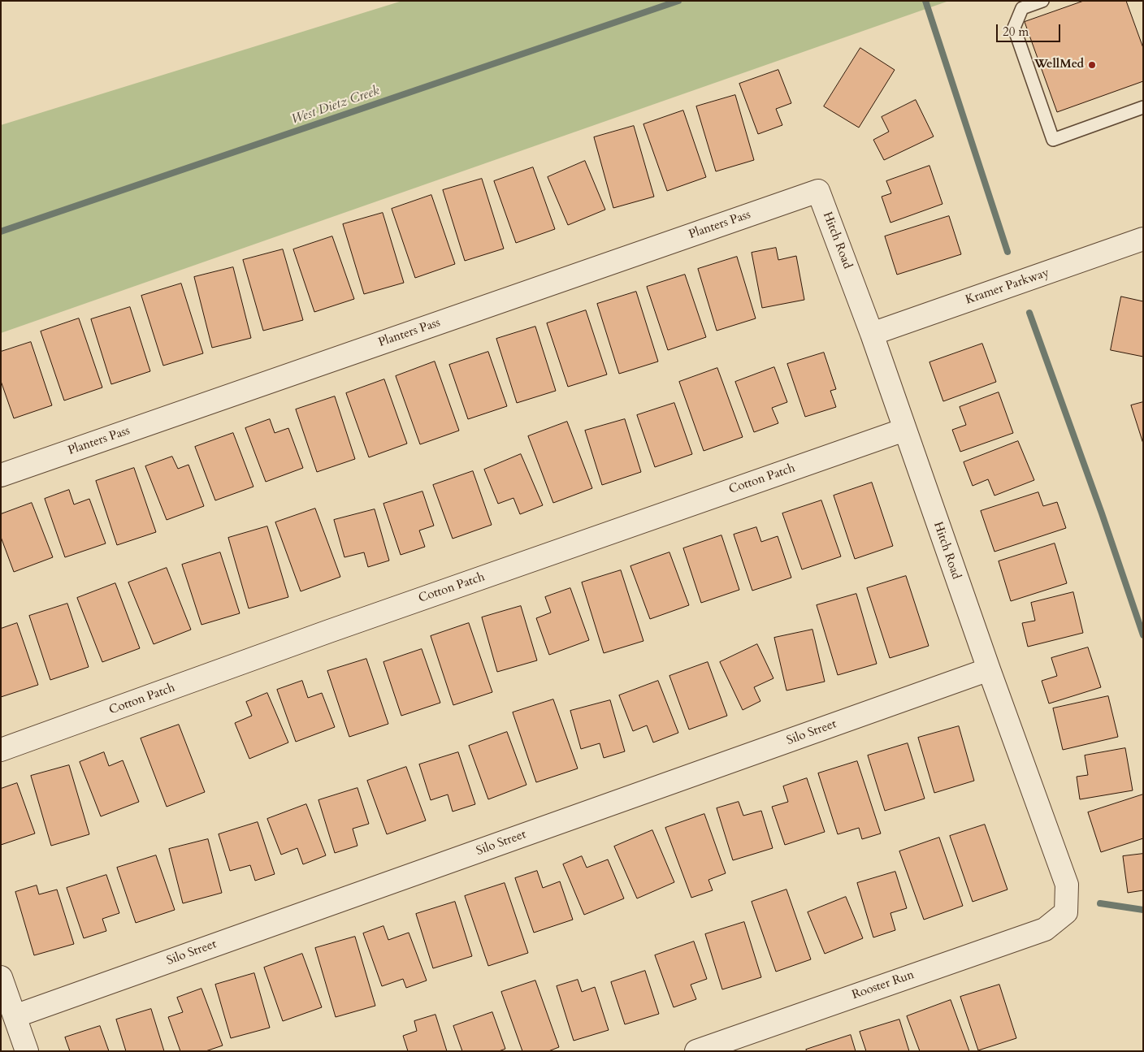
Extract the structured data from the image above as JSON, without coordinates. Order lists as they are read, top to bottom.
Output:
{
  "streets": {
    "street": [
      "Planters Pass",
      "Hitch Road",
      "Kramer Parkway",
      "Cotton Patch",
      "Silo Street",
      "Rooster Run"
    ]
  },
  "crossings": [
    ["Planters Pass", "Hitch Road"],
    ["Hitch Road", "Kramer Parkway"],
    ["Hitch Road", "Cotton Patch"],
    ["Hitch Road", "Silo Street"],
    ["Hitch Road", "Rooster Run"]
  ],
  "water": ["West Dietz Creek"],
  "places": ["WellMed"],
  "scale_bar": "20 m"
}
